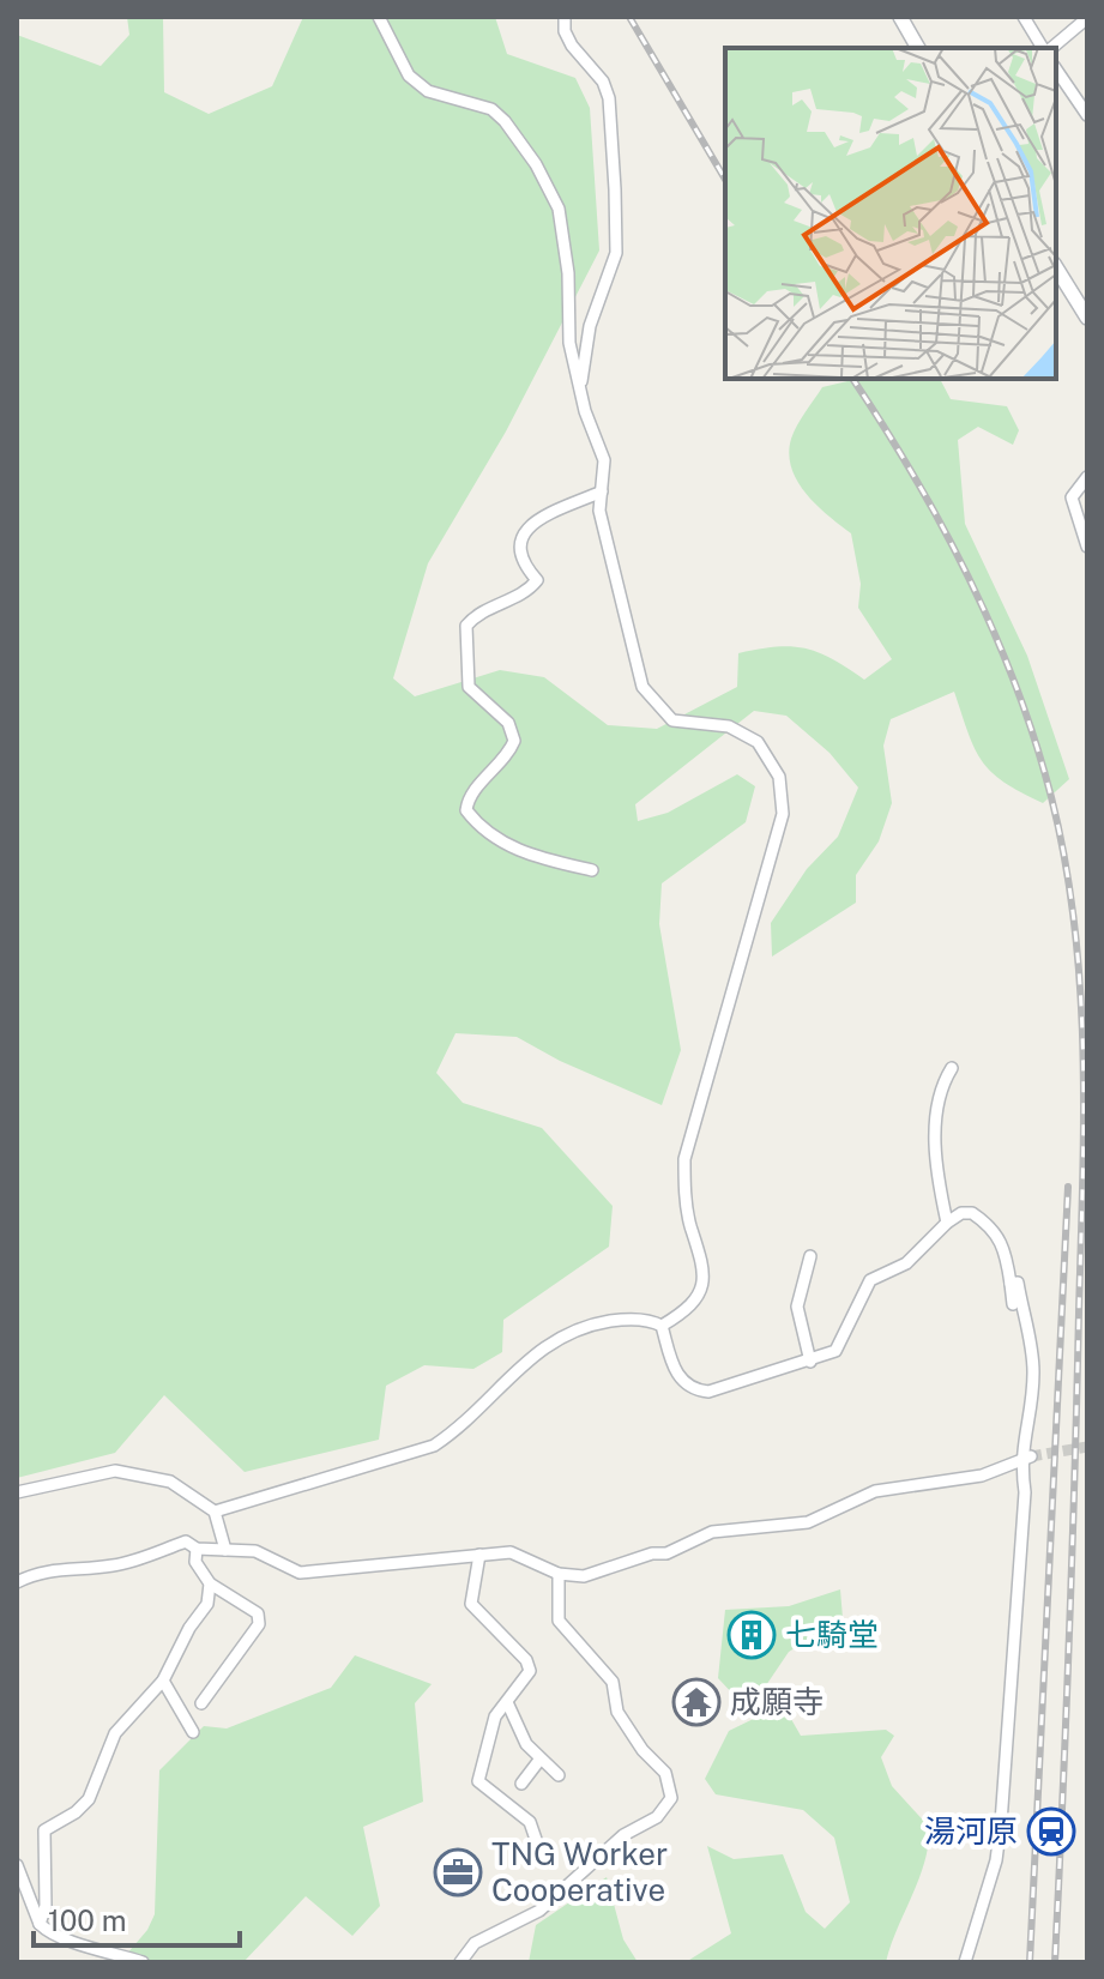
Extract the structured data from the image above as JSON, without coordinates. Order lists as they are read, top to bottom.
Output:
{
  "places": {
    "building": ["七騎堂"],
    "temple": ["成願寺"],
    "station": ["湯河原"],
    "office": ["TNG Worker Cooperative"]
  },
  "scale_bar": "100 m"
}
